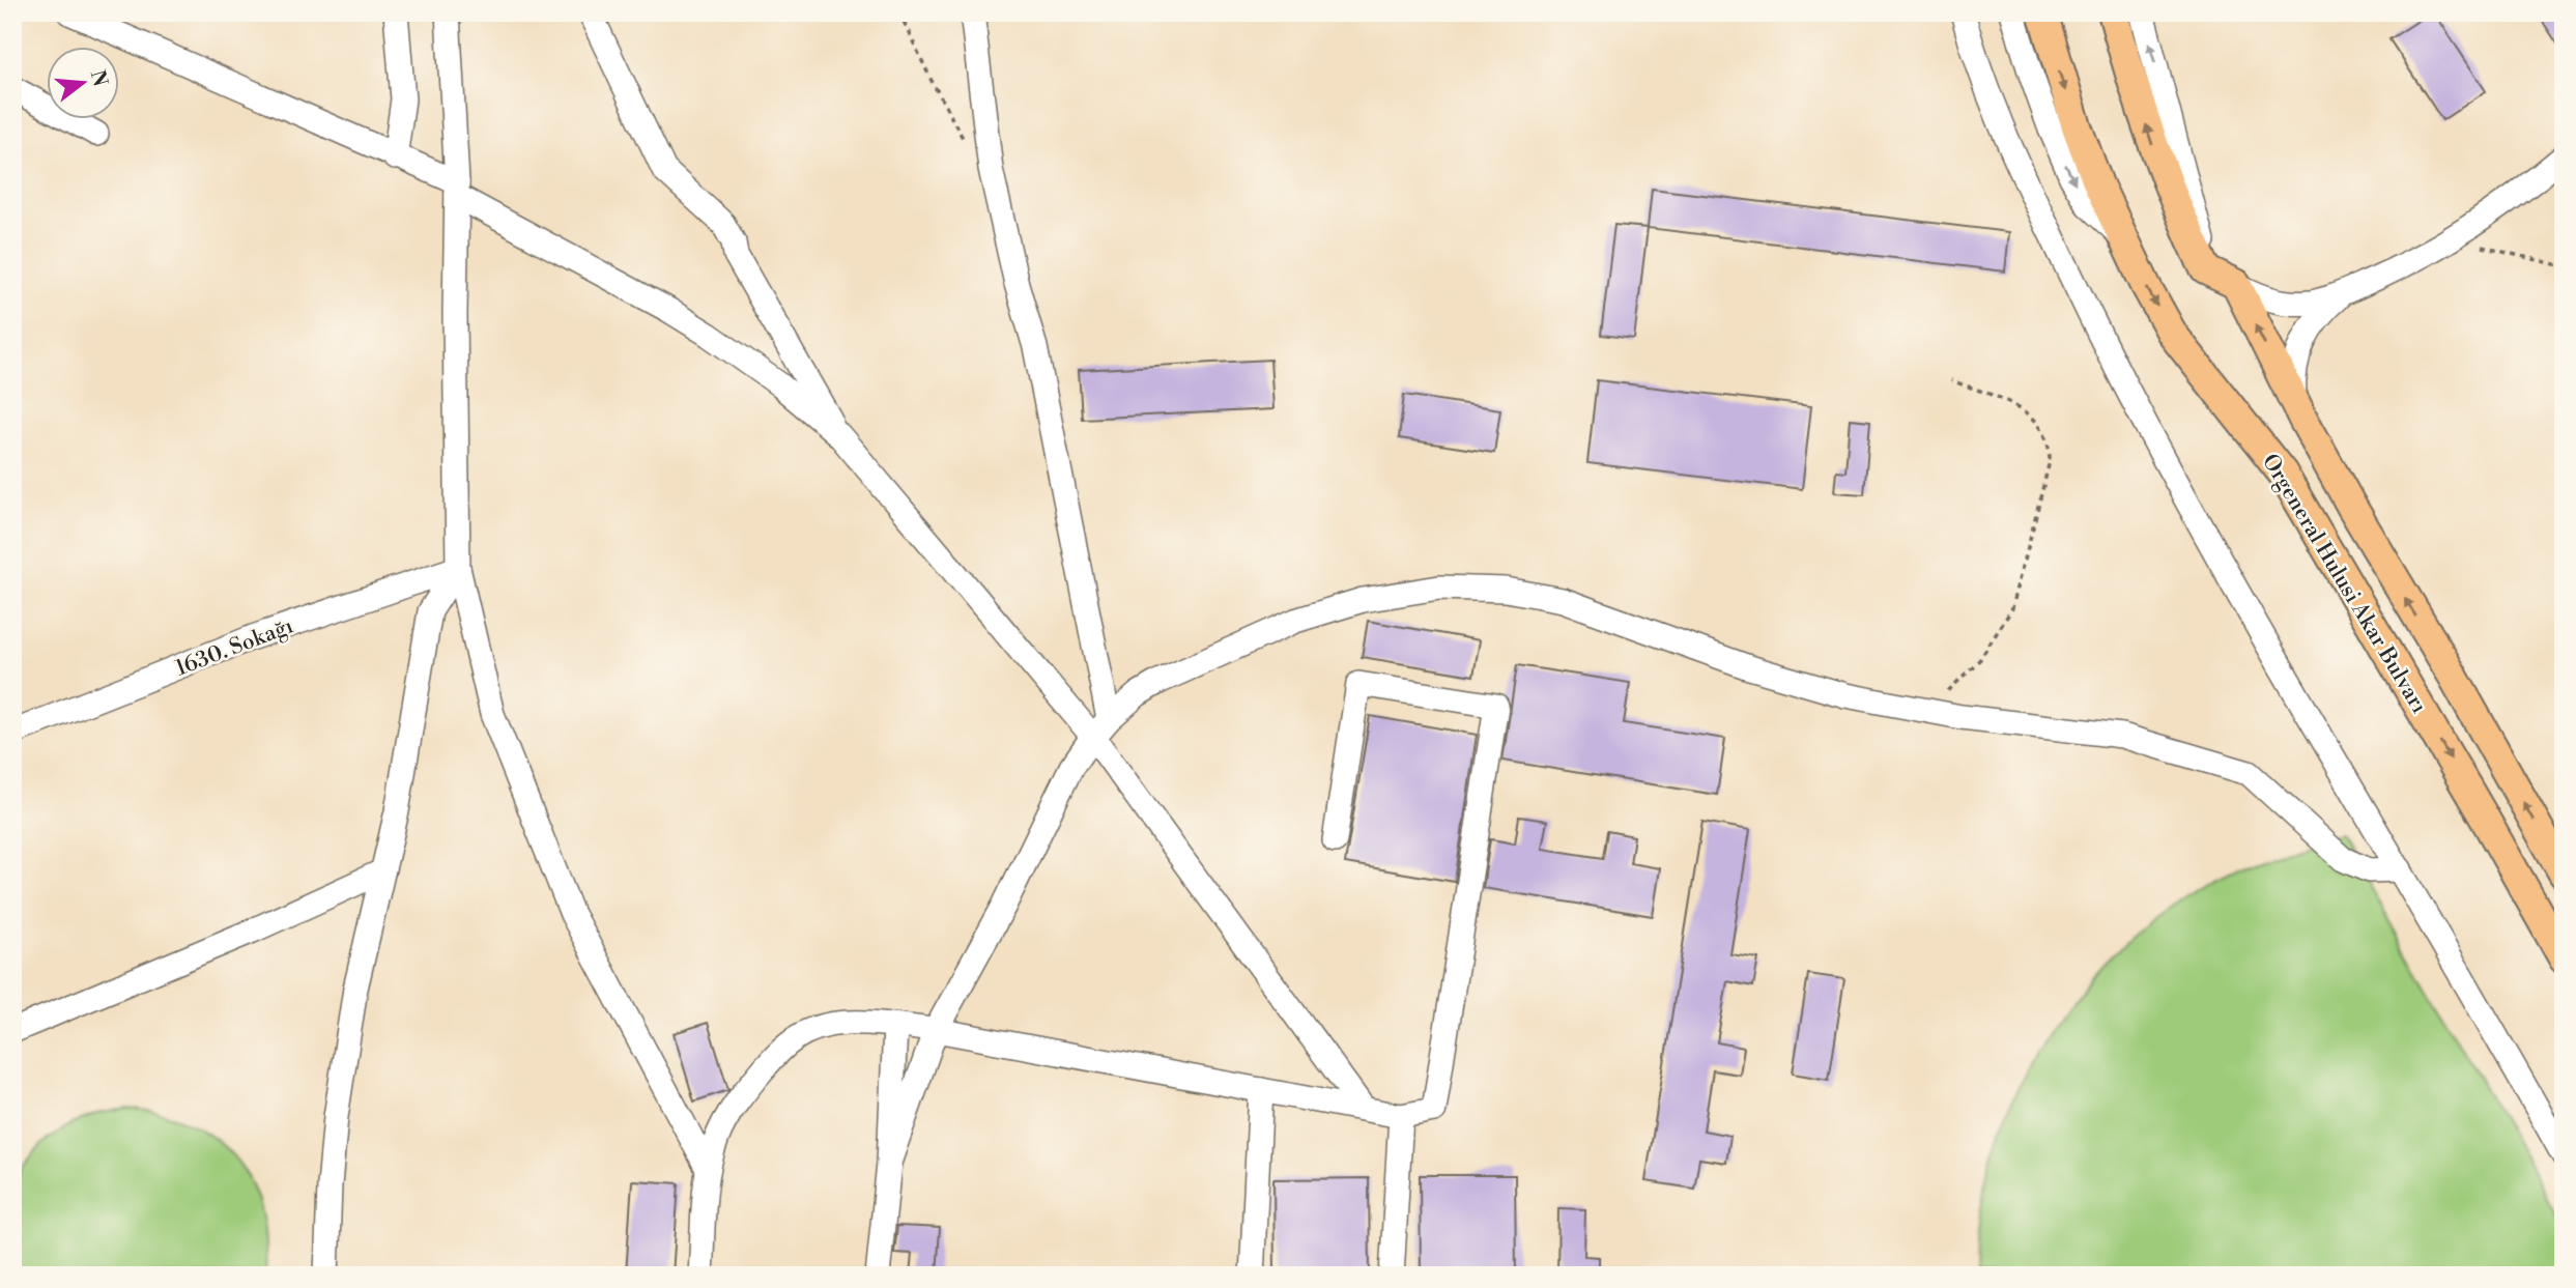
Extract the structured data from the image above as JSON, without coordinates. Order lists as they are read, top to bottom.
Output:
{
  "streets": {
    "main road": ["Orgeneral Hulusi Akar Bulvarı"],
    "street": ["1630. Sokağı"]
  },
  "north": "right"
}
